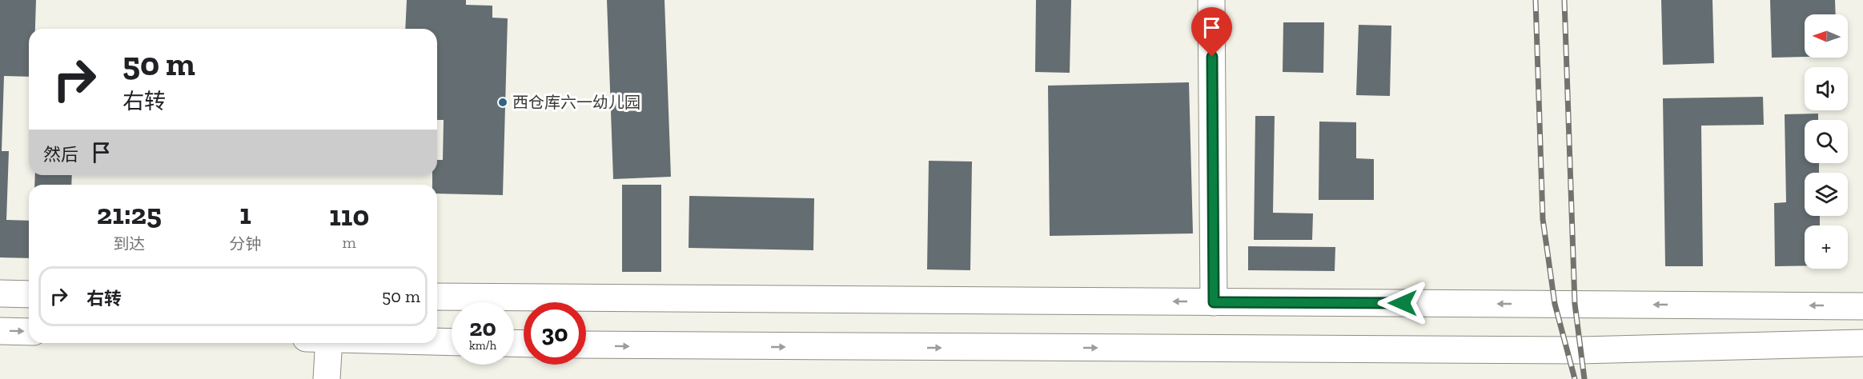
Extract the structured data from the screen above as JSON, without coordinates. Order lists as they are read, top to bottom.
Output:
{
  "places": ["西仓库六一幼儿园"],
  "north": "left",
  "page": {
    "map_buttons": "+",
    "turn": ["50 m", "右转"],
    "then": "然后",
    "eta": [
      "21:25",
      "到达",
      "1",
      "分钟",
      "110",
      "m"
    ],
    "list": [
      {
        "name": "右转",
        "value": "50 m"
      }
    ],
    "speed": "20 km/h",
    "limit": "30"
  }
}
